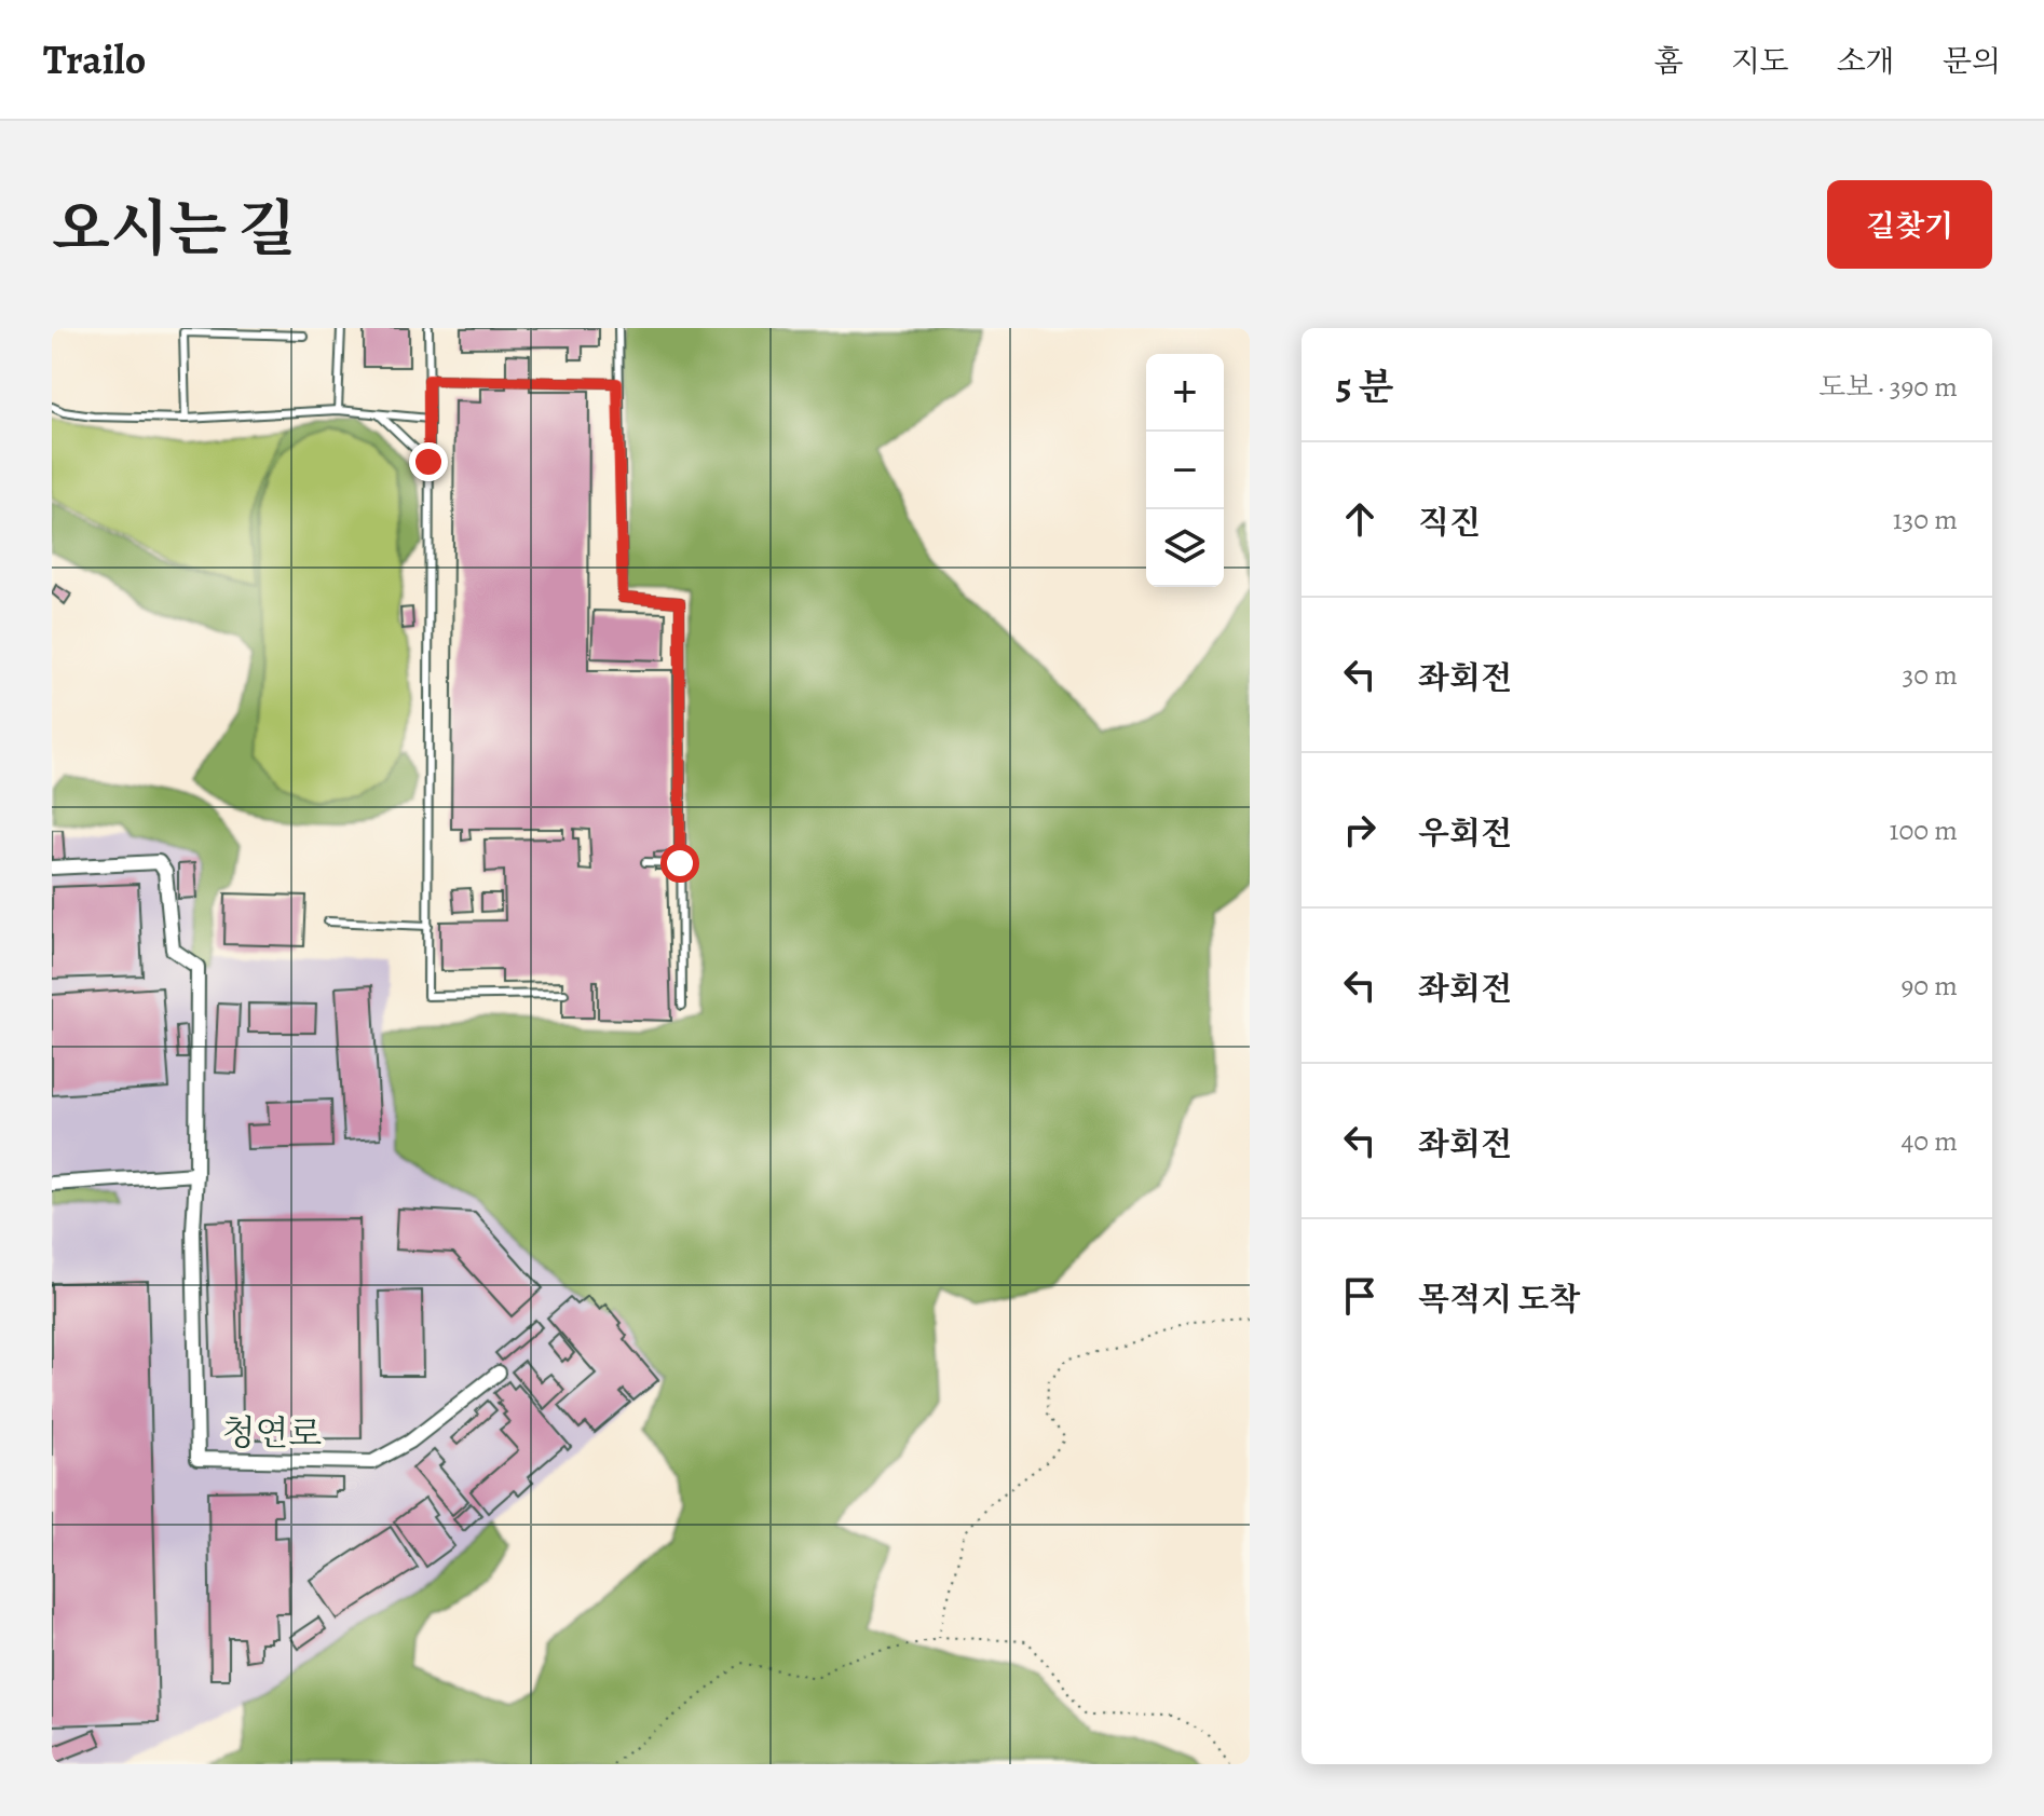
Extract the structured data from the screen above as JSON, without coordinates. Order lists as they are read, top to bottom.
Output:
{
  "streets": {
    "street": ["청연로"]
  },
  "page": {
    "header": "Trailo",
    "nav": [
      "홈",
      "지도",
      "소개",
      "문의"
    ],
    "title": "오시는 길",
    "buttons": "길찾기",
    "heading": ["5 분", "도보 · 390 m"],
    "map_buttons": ["+", "−"],
    "list": [
      ["직진", "130 m"],
      ["좌회전", "30 m"],
      ["우회전", "100 m"],
      ["좌회전", "90 m"],
      ["좌회전", "40 m"],
      "목적지 도착"
    ]
  }
}
